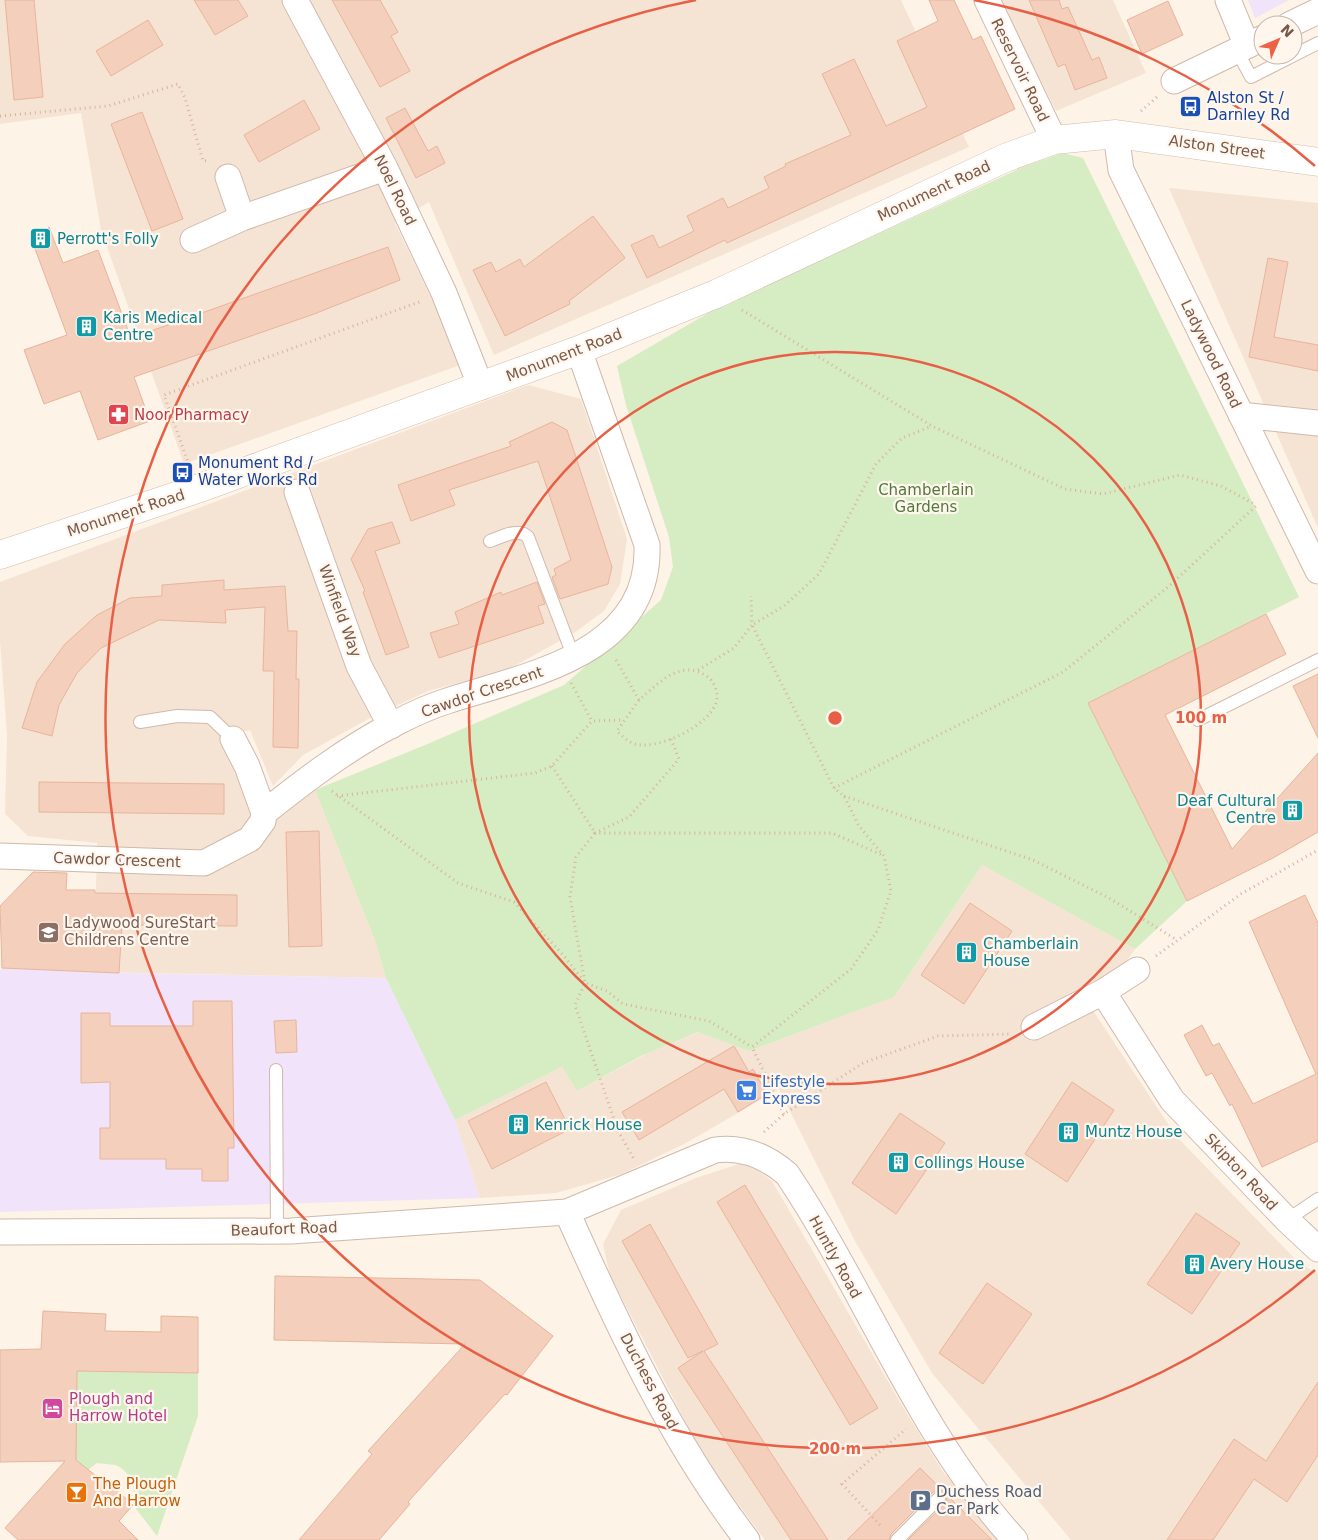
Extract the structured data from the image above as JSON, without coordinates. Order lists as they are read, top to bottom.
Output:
{
  "streets": {
    "main road": ["Alston Street", "Monument Road"],
    "street": [
      "Reservoir Road",
      "Noel Road",
      "Ladywood Road",
      "Winfield Way",
      "Cawdor Crescent",
      "Skipton Road",
      "Beaufort Road",
      "Huntly Road",
      "Duchess Road"
    ]
  },
  "crossings": [
    ["Reservoir Road", "Monument Road"],
    ["Alston Street", "Monument Road"],
    ["Alston Street", "Ladywood Road"],
    ["Noel Road", "Monument Road"],
    ["Monument Road", "Ladywood Road"],
    ["Monument Road", "Cawdor Crescent"],
    ["Winfield Way", "Cawdor Crescent"],
    ["Beaufort Road", "Huntly Road"],
    ["Beaufort Road", "Duchess Road"],
    ["Huntly Road", "Duchess Road"]
  ],
  "parks": ["Chamberlain Gardens"],
  "places": {
    "bus stop": ["Alston St / Darnley Rd", "Monument Rd / Water Works Rd"],
    "building": [
      "Perrott's Folly",
      "Karis Medical Centre",
      "Deaf Cultural Centre",
      "Chamberlain House",
      "Kenrick House",
      "Muntz House",
      "Collings House",
      "Avery House"
    ],
    "pharmacy": ["Noor Pharmacy"],
    "school or university": ["Ladywood SureStart Childrens Centre"],
    "supermarket": ["Lifestyle Express"],
    "hotel": ["Plough and Harrow Hotel"],
    "bar": ["The Plough And Harrow"],
    "parking": ["Duchess Road Car Park"]
  },
  "north": "top right",
  "rings": ["100 m", "200 m"]
}
